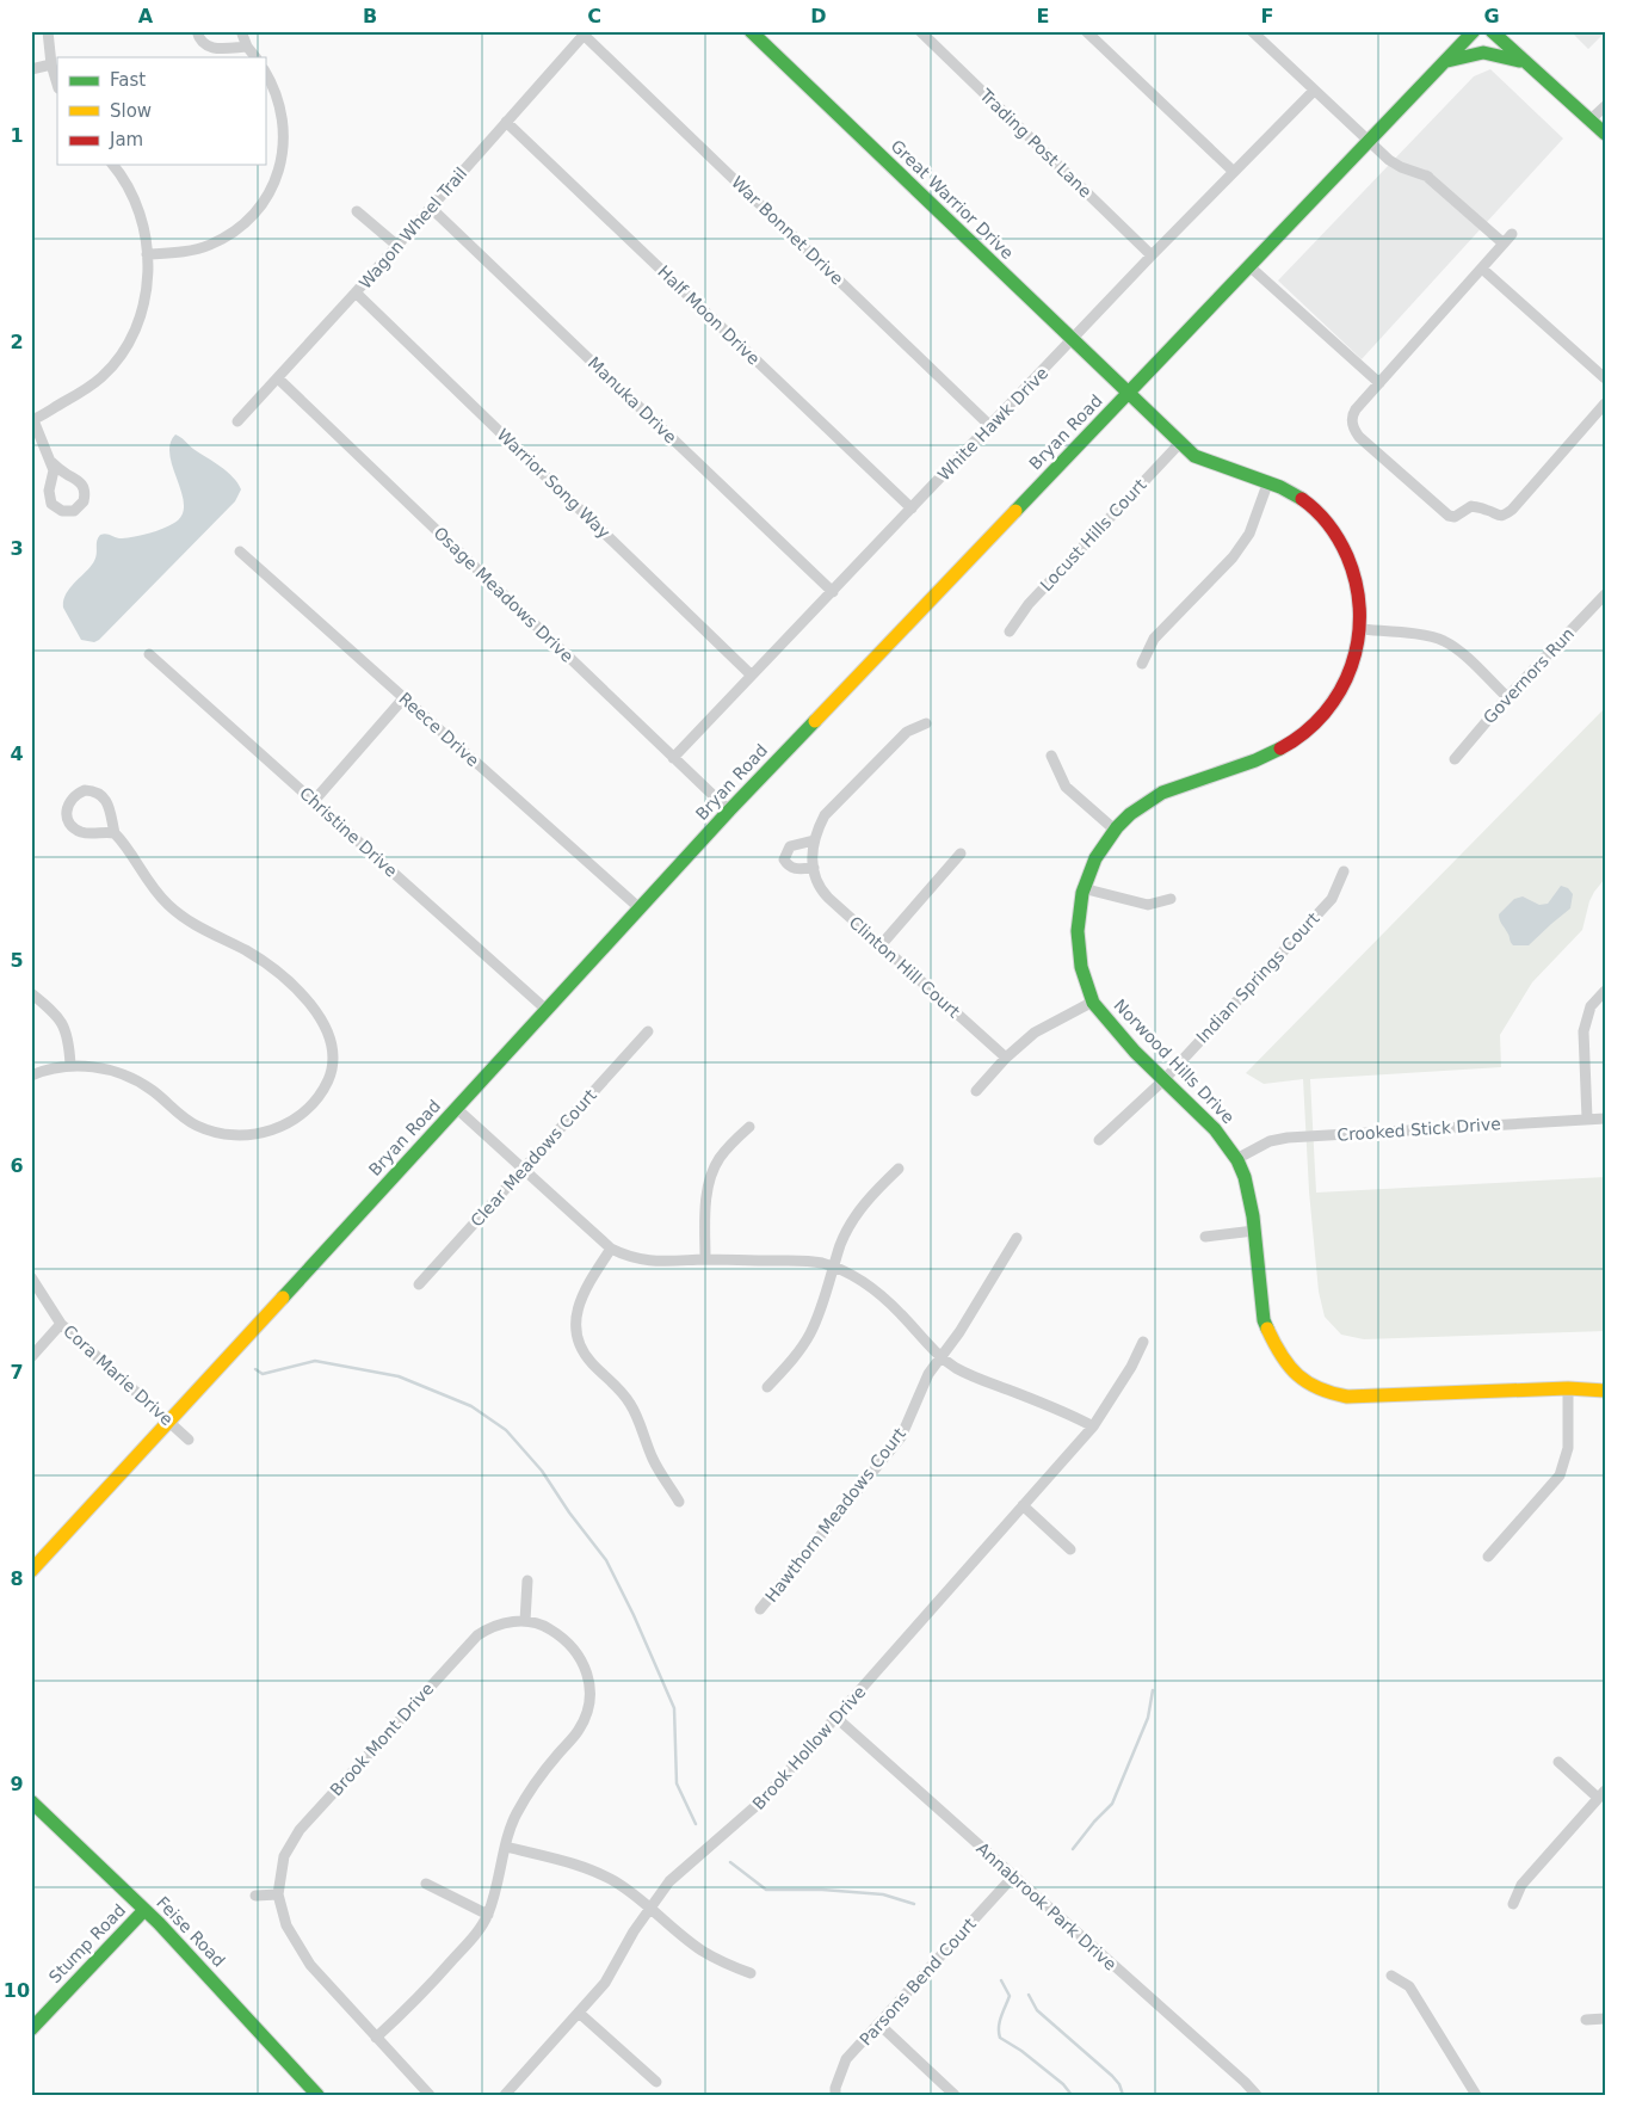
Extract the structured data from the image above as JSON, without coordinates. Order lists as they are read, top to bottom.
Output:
{
  "streets": {
    "main road": [
      "Great Warrior Drive",
      "Bryan Road",
      "Norwood Hills Drive",
      "Feise Road",
      "Stump Road"
    ],
    "street": [
      "Trading Post Lane",
      "Wagon Wheel Trail",
      "War Bonnet Drive",
      "Half Moon Drive",
      "Manuka Drive",
      "White Hawk Drive",
      "Warrior Song Way",
      "Locust Hills Court",
      "Osage Meadows Drive",
      "Governors Run",
      "Reece Drive",
      "Christine Drive",
      "Clinton Hill Court",
      "Indian Springs Court",
      "Crooked Stick Drive",
      "Clear Meadows Court",
      "Cora Marie Drive",
      "Hawthorn Meadows Court",
      "Brook Mont Drive",
      "Brook Hollow Drive",
      "Annabrook Park Drive",
      "Parsons Bend Court"
    ]
  },
  "crossings": [
    ["Trading Post Lane", "White Hawk Drive"],
    ["Great Warrior Drive", "White Hawk Drive"],
    ["Great Warrior Drive", "Bryan Road"],
    ["Great Warrior Drive", "Norwood Hills Drive"],
    ["Wagon Wheel Trail", "War Bonnet Drive"],
    ["Wagon Wheel Trail", "Half Moon Drive"],
    ["Wagon Wheel Trail", "Manuka Drive"],
    ["Wagon Wheel Trail", "Warrior Song Way"],
    ["Wagon Wheel Trail", "Osage Meadows Drive"],
    ["War Bonnet Drive", "White Hawk Drive"],
    ["Half Moon Drive", "White Hawk Drive"],
    ["Manuka Drive", "White Hawk Drive"],
    ["White Hawk Drive", "Warrior Song Way"],
    ["White Hawk Drive", "Osage Meadows Drive"],
    ["Bryan Road", "Osage Meadows Drive"],
    ["Bryan Road", "Reece Drive"],
    ["Bryan Road", "Christine Drive"],
    ["Bryan Road", "Norwood Hills Drive"],
    ["Bryan Road", "Cora Marie Drive"],
    ["Locust Hills Court", "Norwood Hills Drive"],
    ["Indian Springs Court", "Norwood Hills Drive"],
    ["Norwood Hills Drive", "Crooked Stick Drive"],
    ["Brook Hollow Drive", "Annabrook Park Drive"],
    ["Annabrook Park Drive", "Parsons Bend Court"],
    ["Feise Road", "Stump Road"]
  ],
  "legend": ["Fast", "Slow", "Jam"],
  "grid": {
    "columns": [
      "A",
      "B",
      "C",
      "D",
      "E",
      "F",
      "G"
    ],
    "rows": [
      "1",
      "2",
      "3",
      "4",
      "5",
      "6",
      "7",
      "8",
      "9",
      "10"
    ]
  }
}
